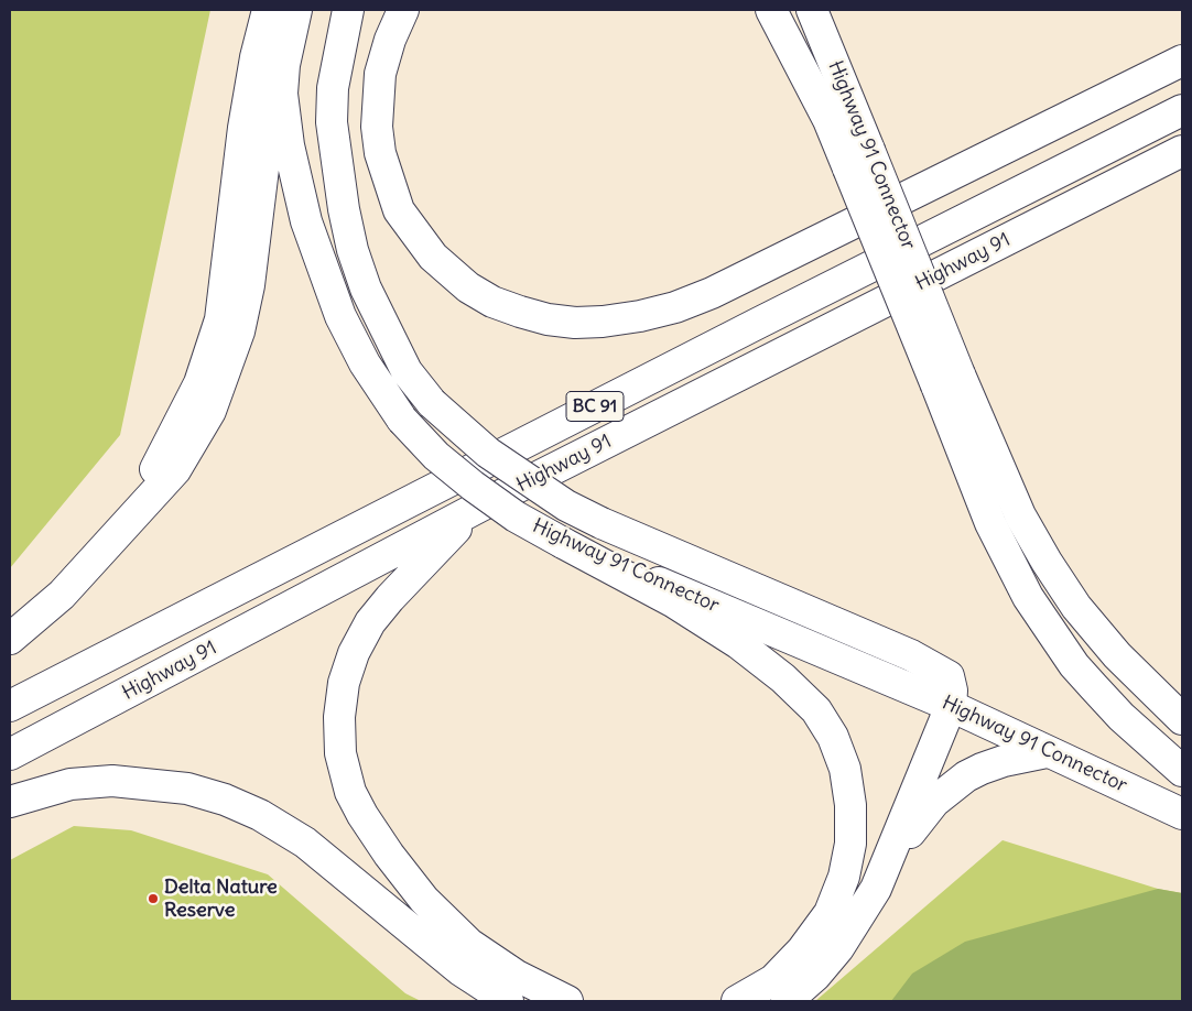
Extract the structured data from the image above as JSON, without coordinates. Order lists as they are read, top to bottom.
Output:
{
  "streets": {
    "main road": ["Highway 91 Connector", "Highway 91", "BC 91"]
  },
  "places": ["Delta Nature Reserve"]
}
